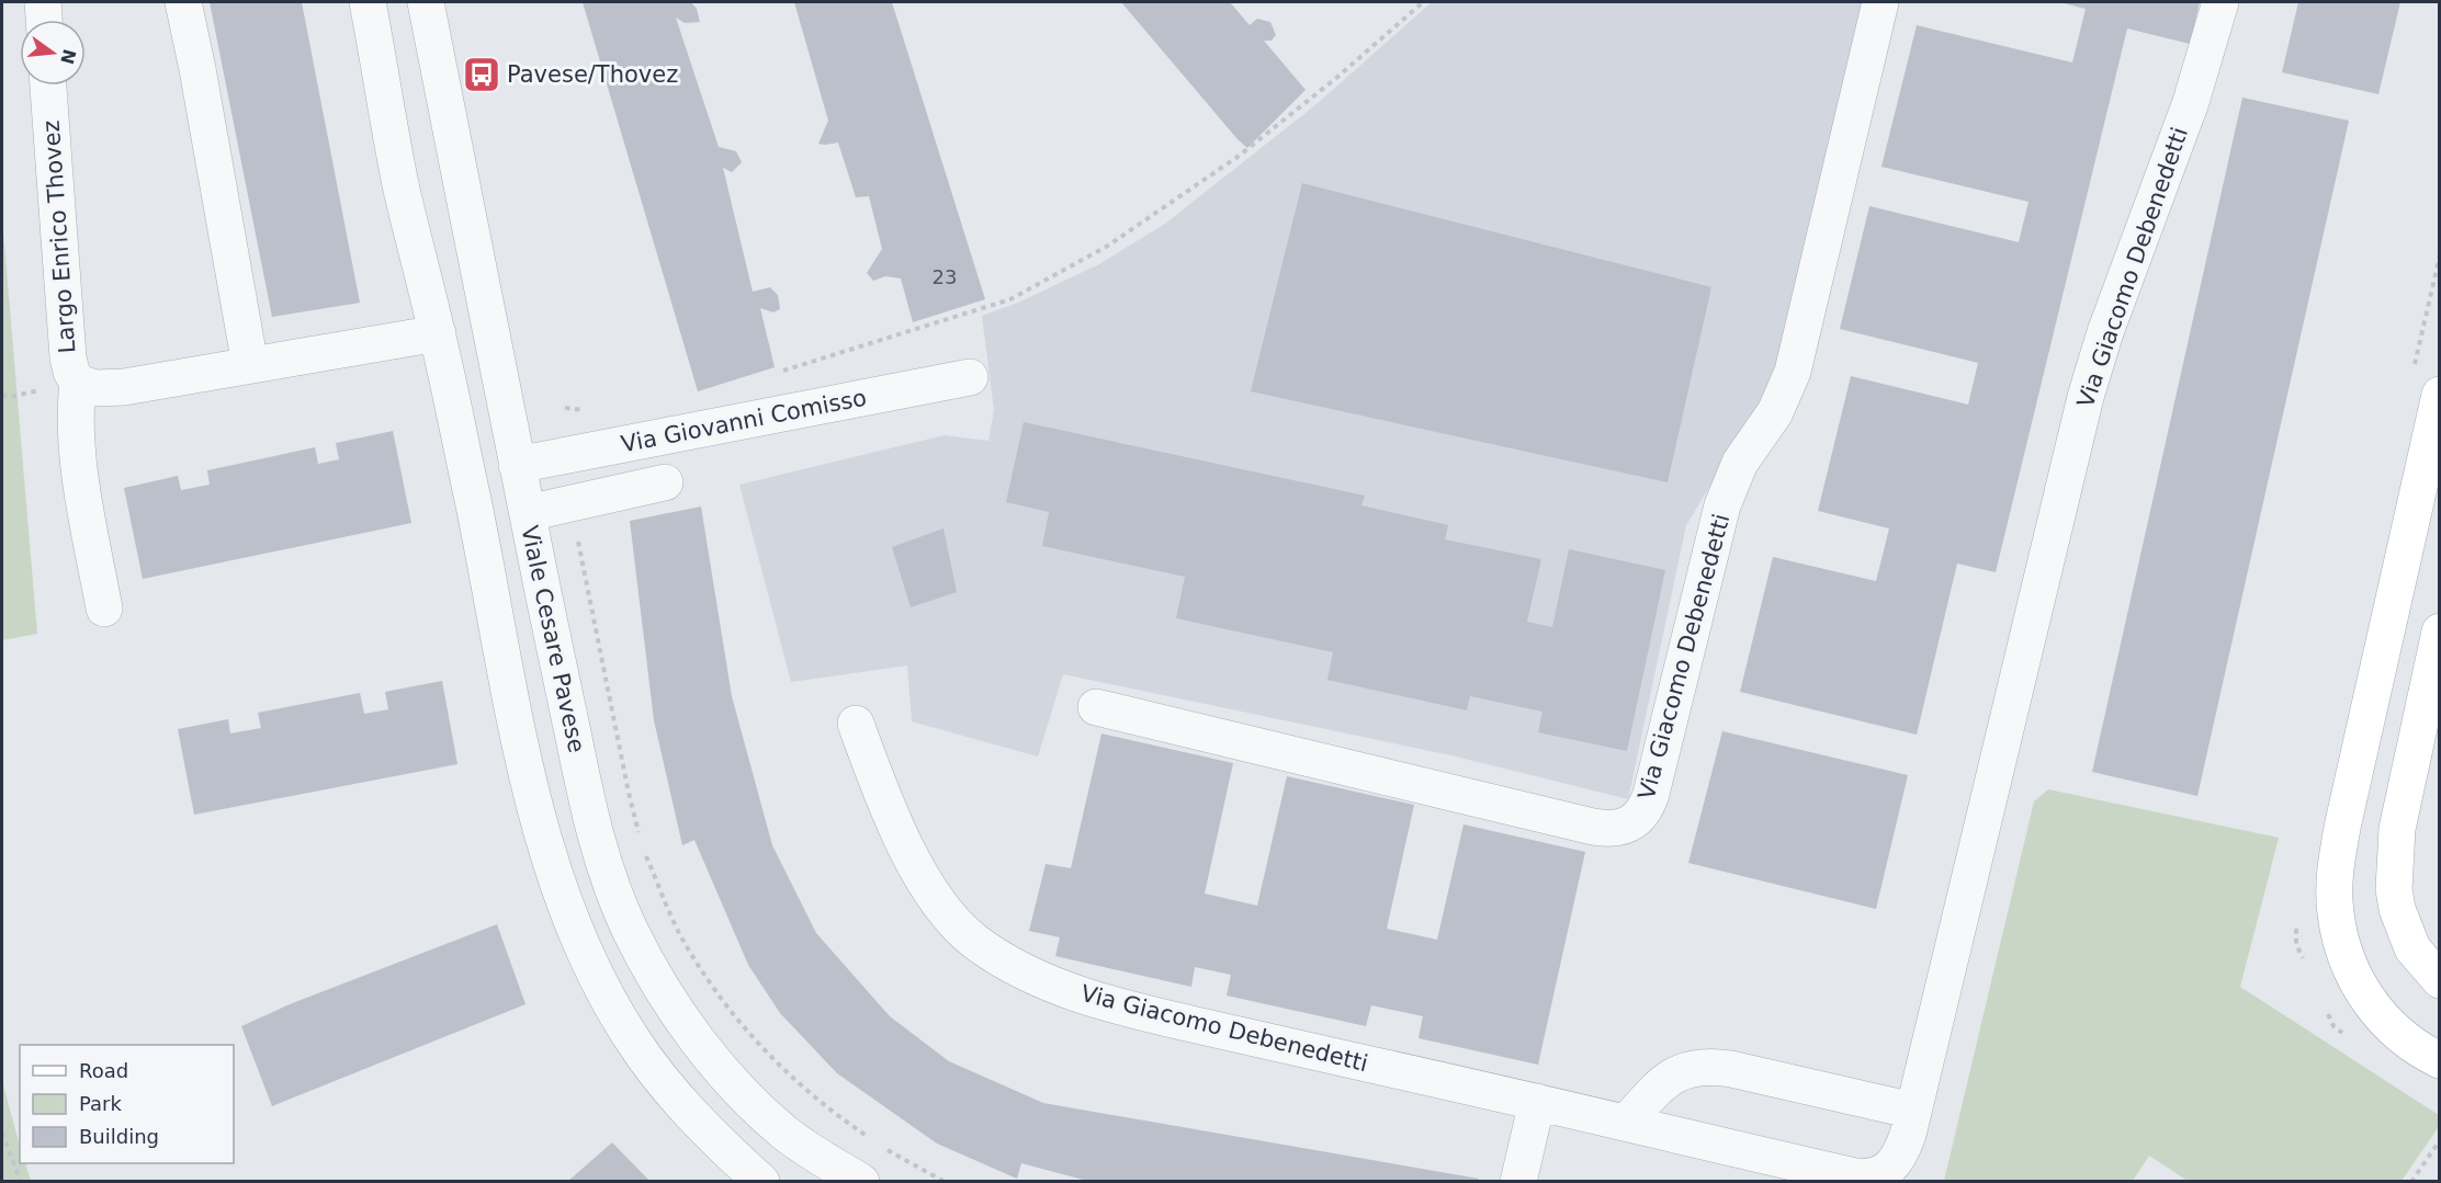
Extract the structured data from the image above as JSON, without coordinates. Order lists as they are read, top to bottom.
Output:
{
  "streets": {
    "street": [
      "Largo Enrico Thovez",
      "Via Giacomo Debenedetti",
      "Via Giovanni Comisso",
      "Viale Cesare Pavese"
    ]
  },
  "crossings": [
    ["Via Giovanni Comisso", "Viale Cesare Pavese"]
  ],
  "places": {
    "bus stop": ["Pavese/Thovez"]
  },
  "house_numbers": ["23"],
  "legend": ["Road", "Park", "Building"],
  "north": "right"
}
